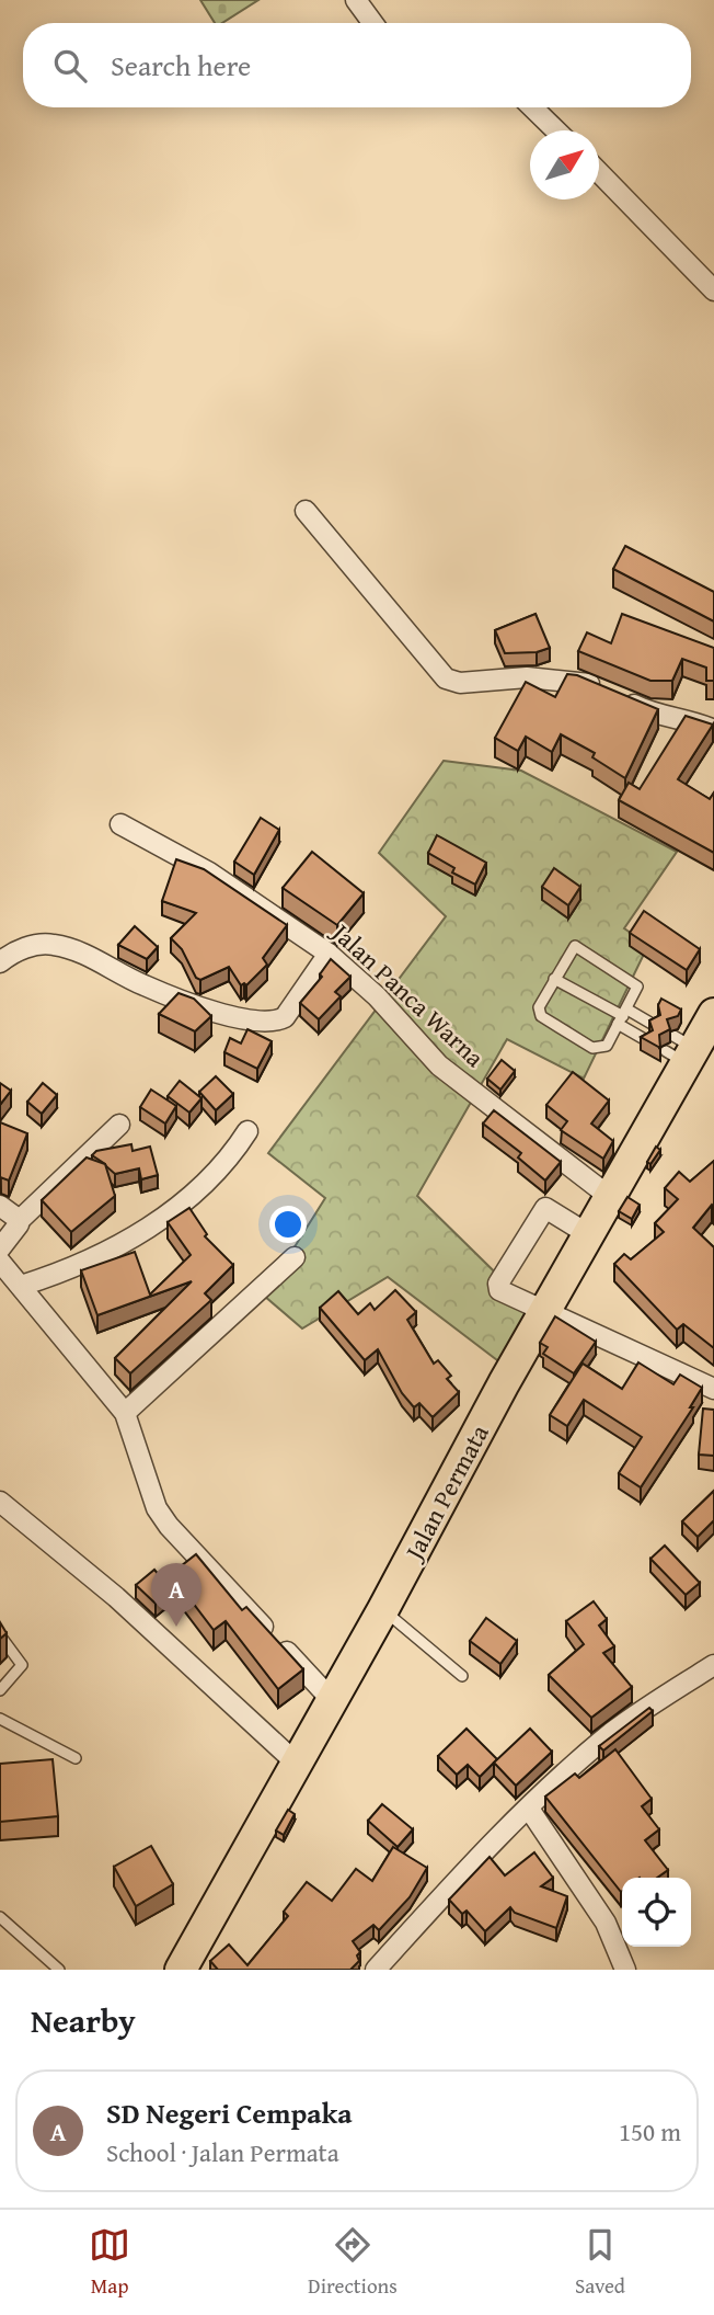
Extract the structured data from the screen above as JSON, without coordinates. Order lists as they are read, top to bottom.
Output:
{
  "streets": {
    "main road": ["Jalan Permata"],
    "street": ["Jalan Panca Warna"]
  },
  "crossings": [
    ["Jalan Panca Warna", "Jalan Permata"]
  ],
  "north": "top right",
  "page": {
    "search": "Search here",
    "pins": "A",
    "heading": "Nearby",
    "list": [
      {
        "mark": "A",
        "name": "SD Negeri Cempaka",
        "note": "School · Jalan Permata",
        "value": "150 m"
      }
    ],
    "nav": ["Map", "Directions", "Saved"]
  }
}
